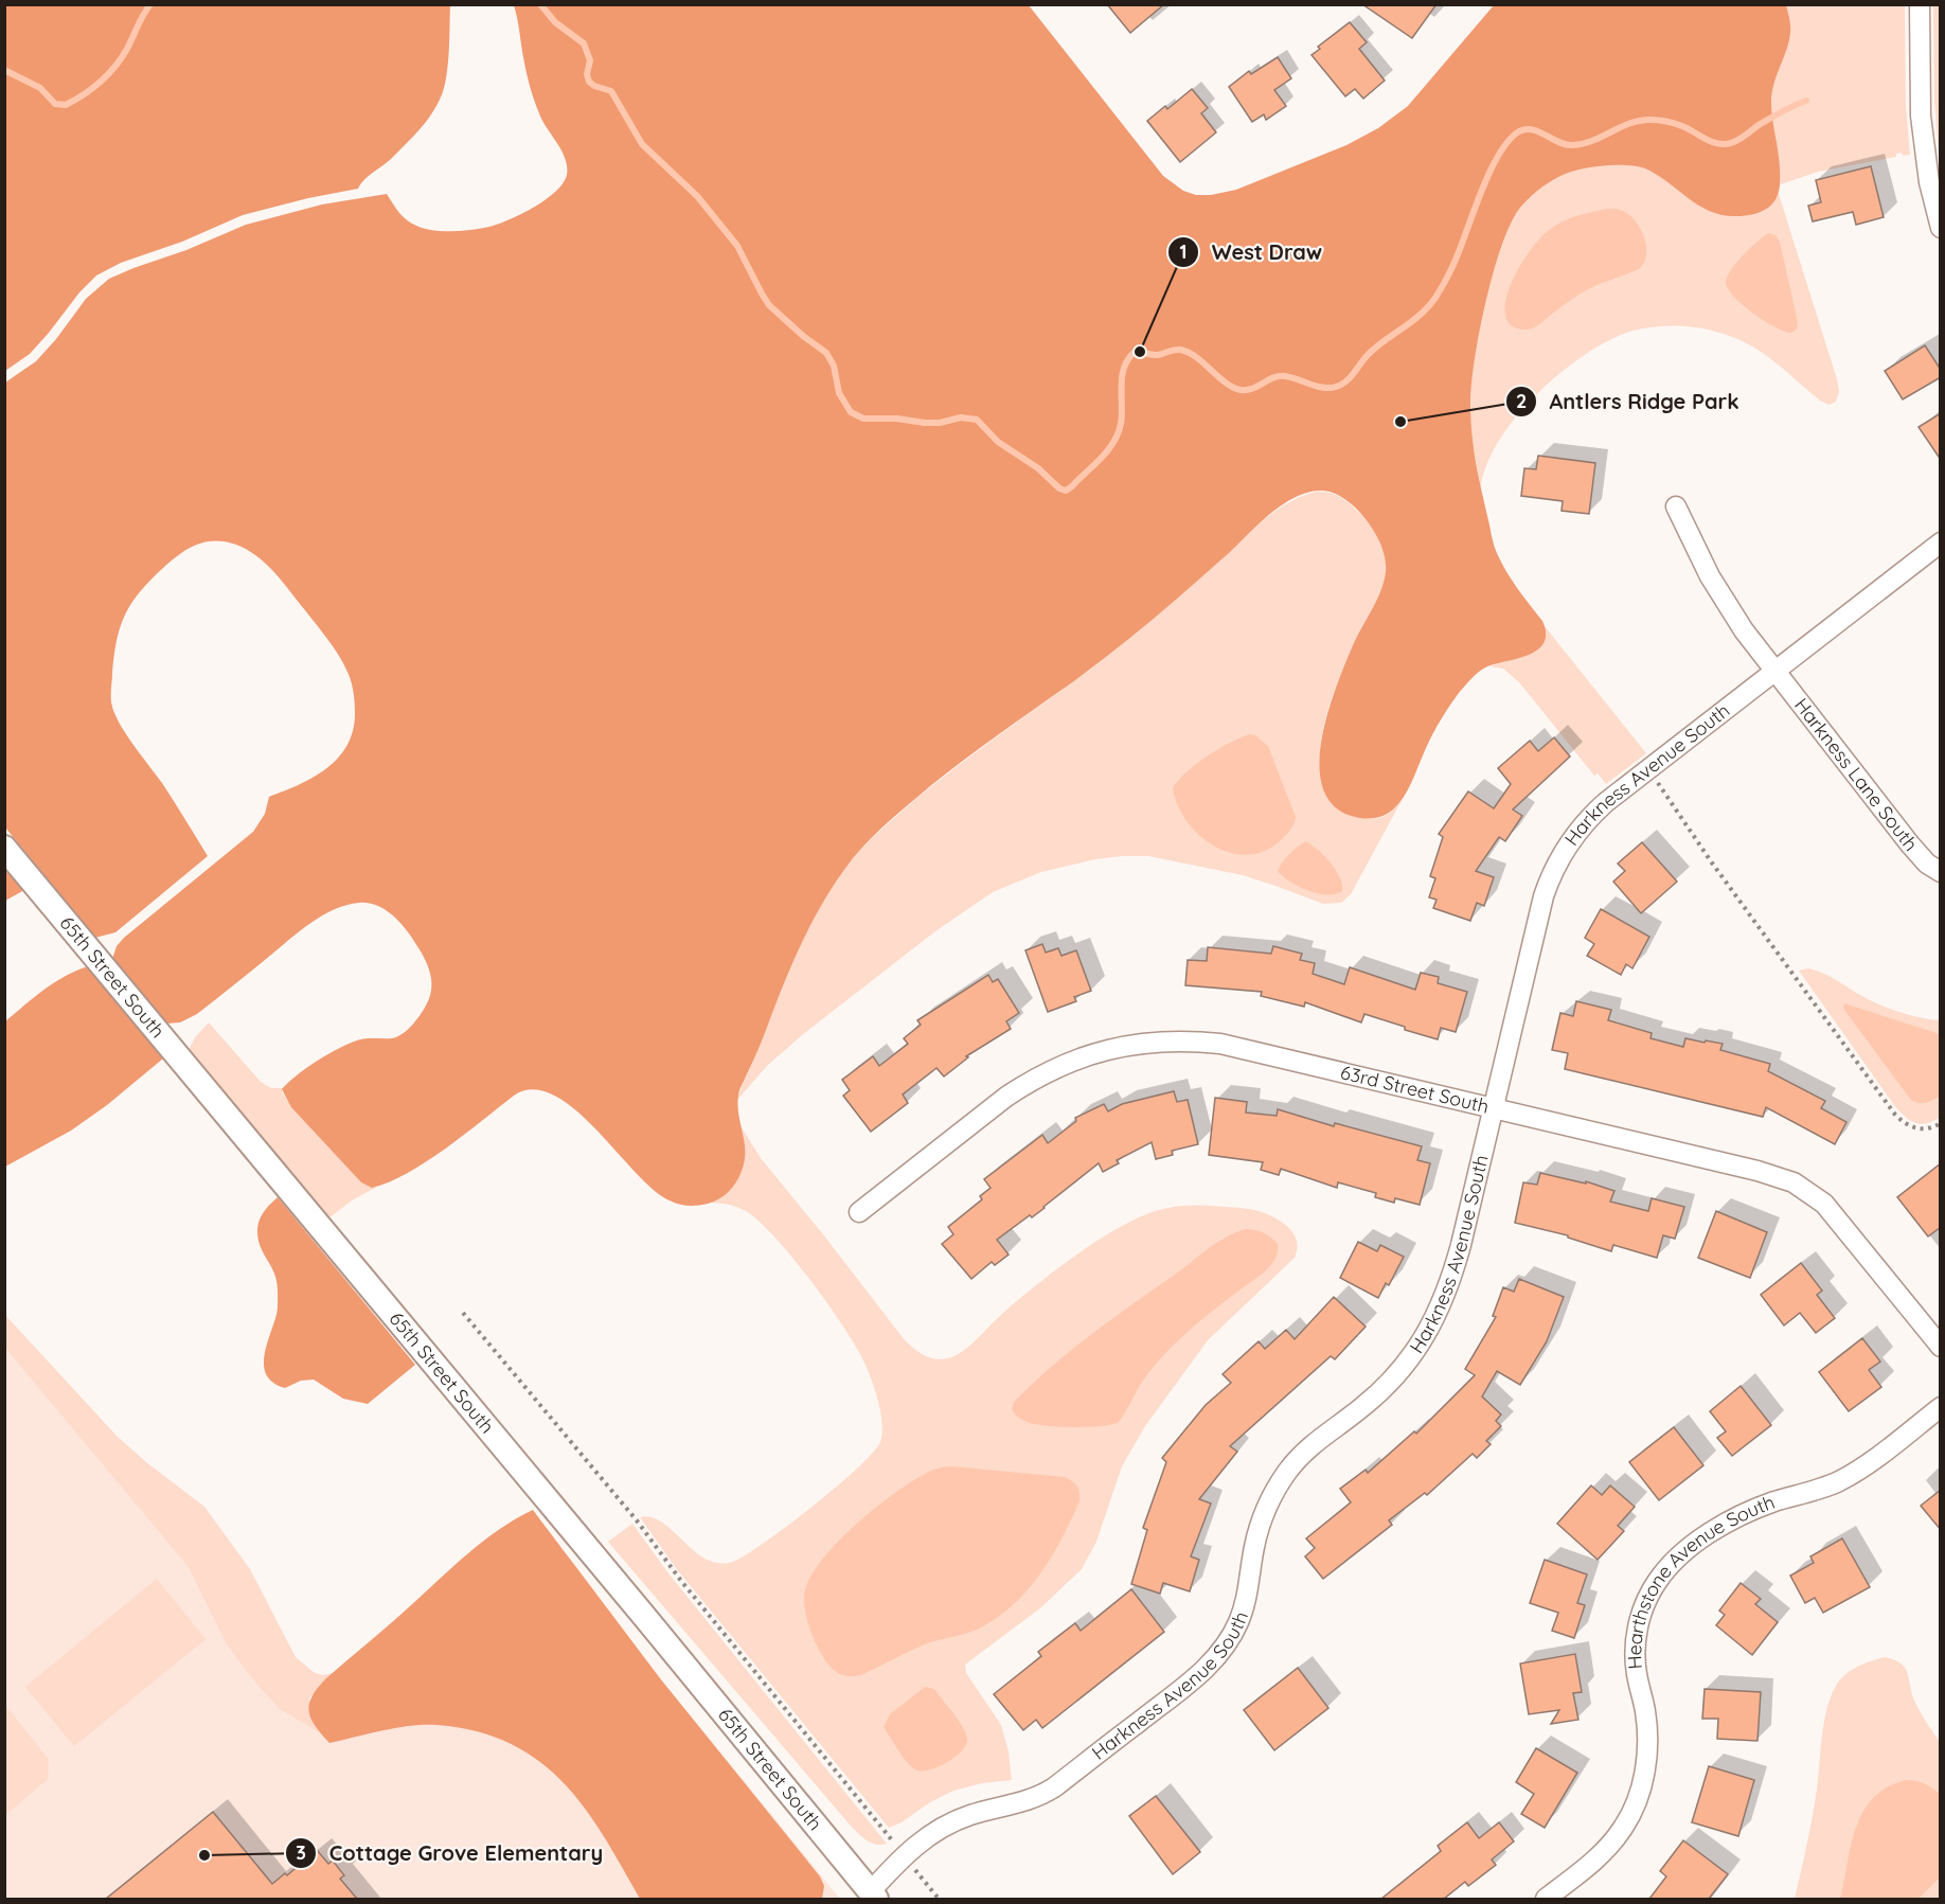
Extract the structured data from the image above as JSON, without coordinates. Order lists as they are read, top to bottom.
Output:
{
  "streets": {
    "street": [
      "Harkness Lane South",
      "Harkness Avenue South",
      "65th Street South",
      "63rd Street South",
      "Hearthstone Avenue South"
    ]
  },
  "crossings": [
    ["Harkness Lane South", "Harkness Avenue South"],
    ["Harkness Avenue South", "65th Street South"],
    ["Harkness Avenue South", "63rd Street South"]
  ],
  "places": ["West Draw", "Antlers Ridge Park", "Cottage Grove Elementary"]
}
